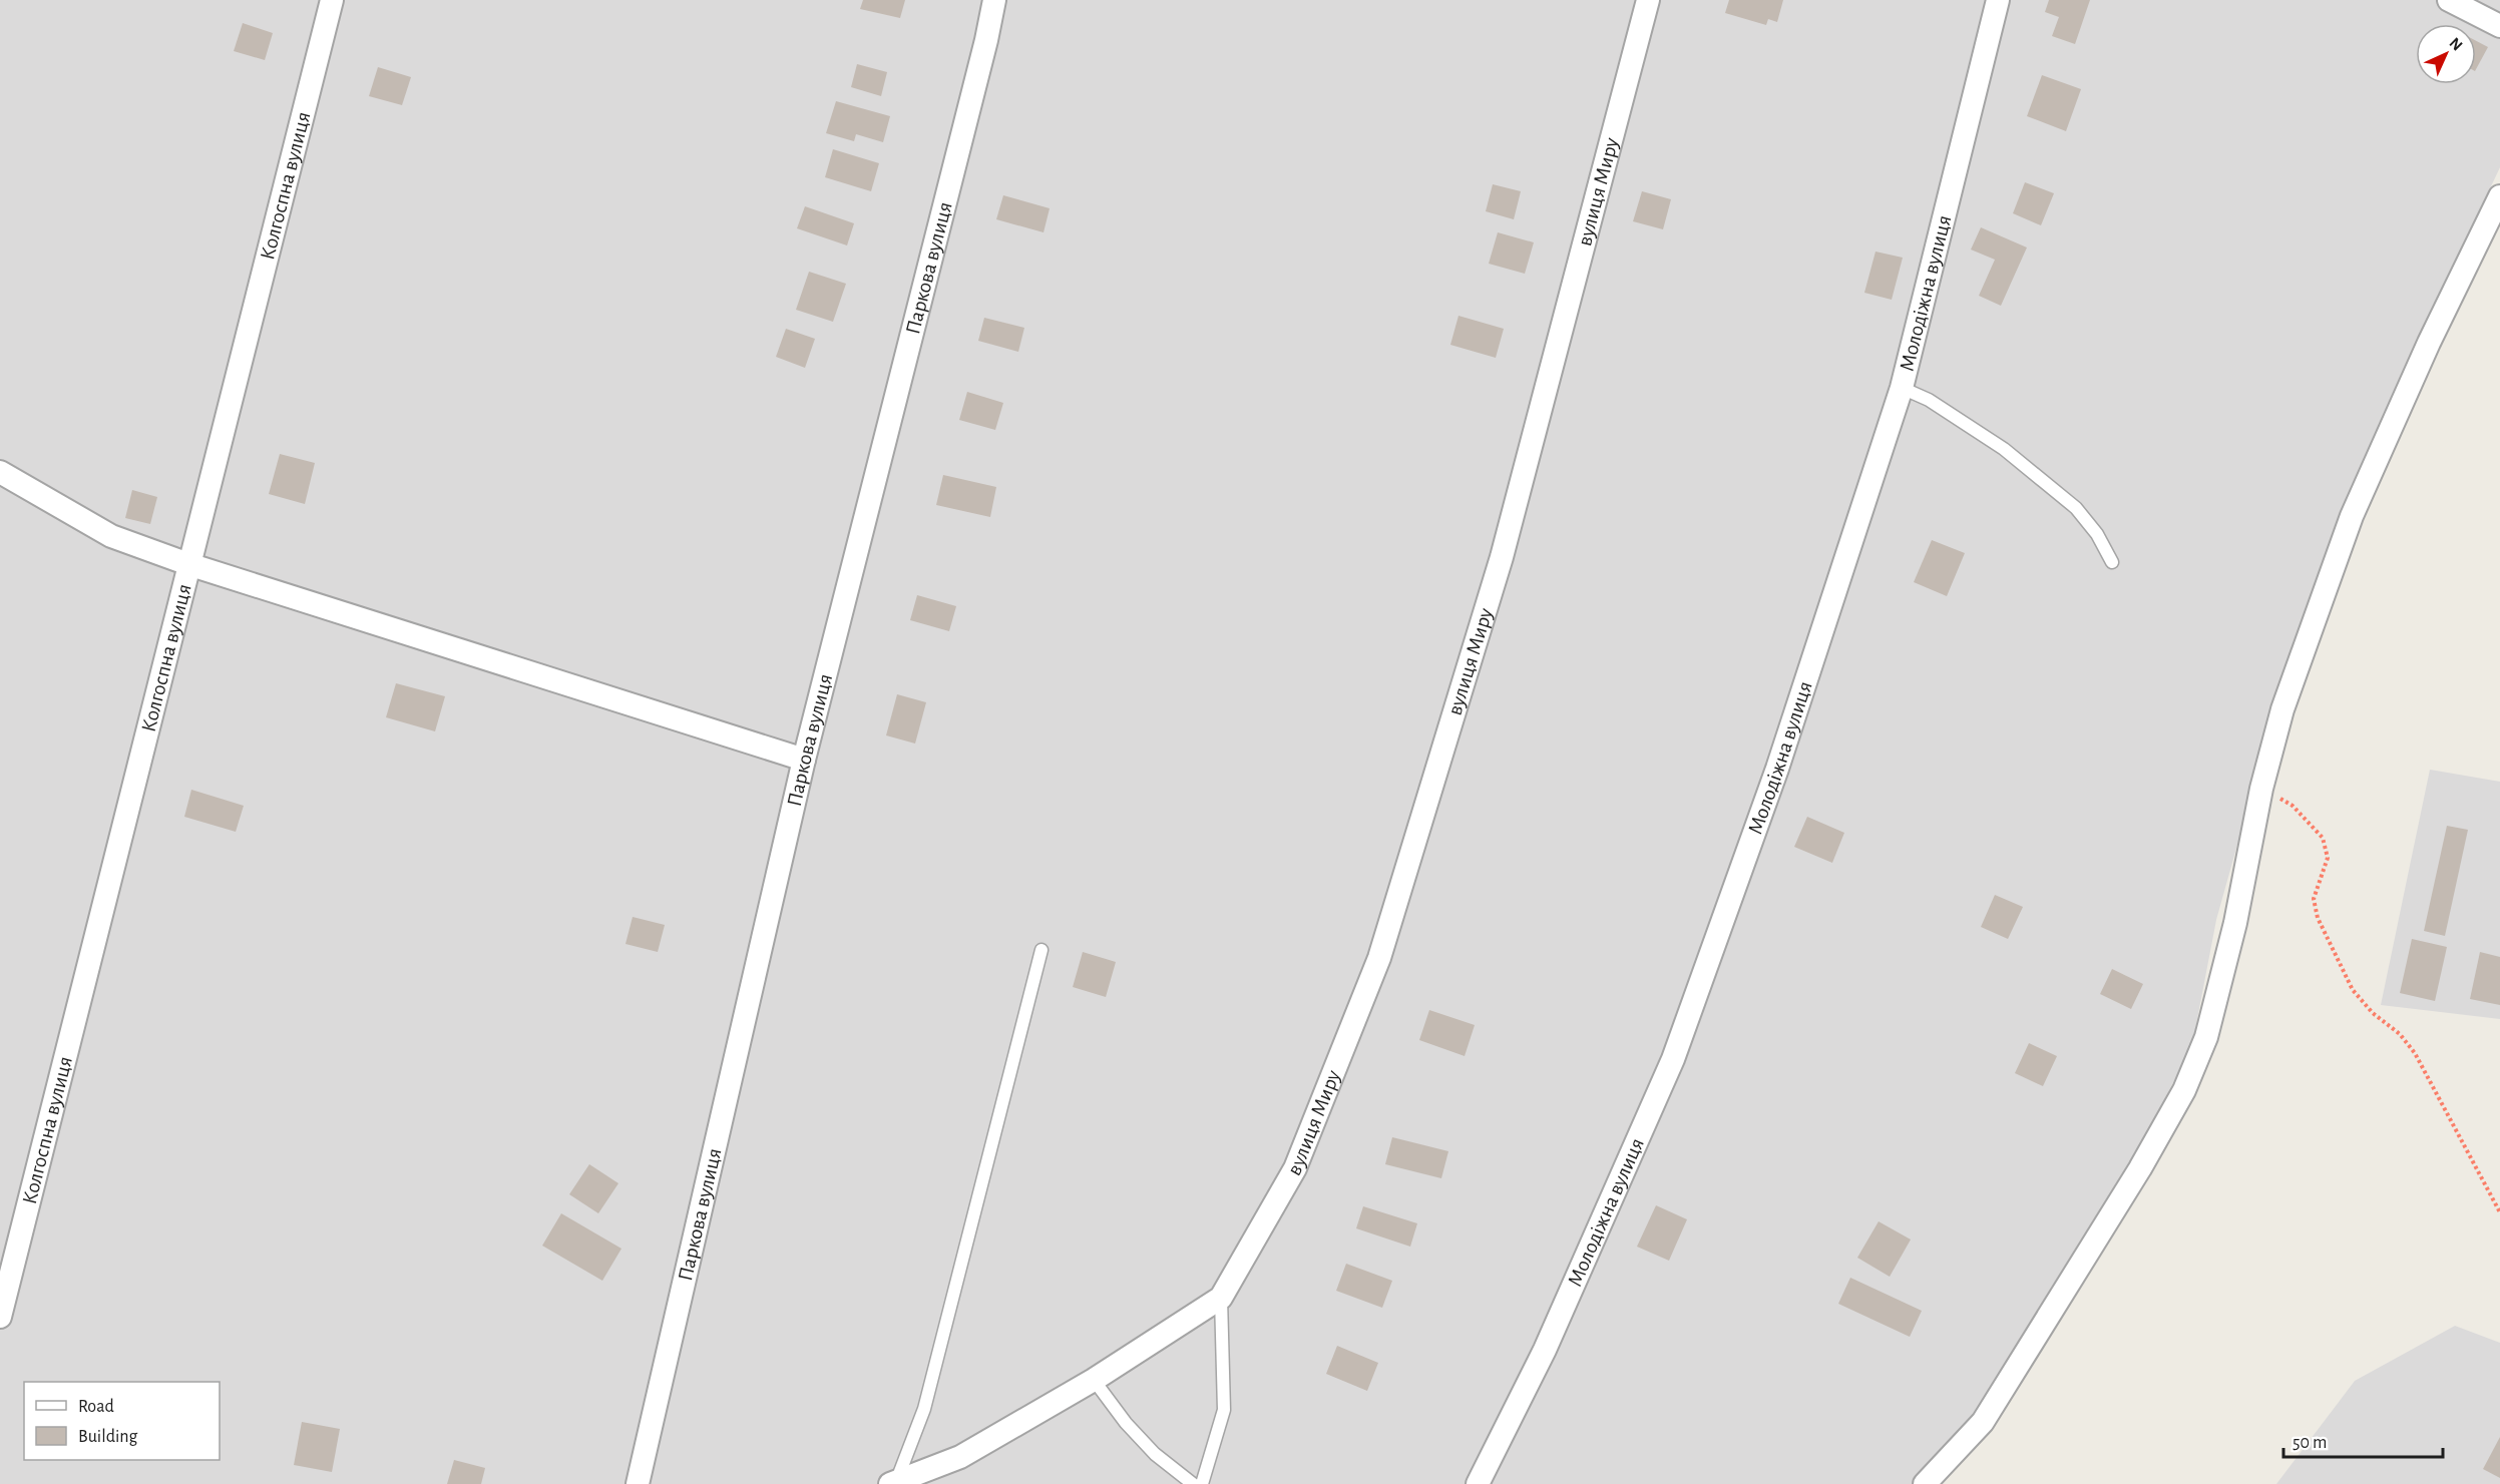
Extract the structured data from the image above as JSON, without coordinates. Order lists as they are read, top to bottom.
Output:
{
  "streets": {
    "street": [
      "Колгоспна вулиця",
      "вулиця Миру",
      "Паркова вулиця",
      "Молодіжна вулиця"
    ]
  },
  "legend": ["Road", "Building"],
  "scale_bar": "50 m",
  "north": "top right"
}
